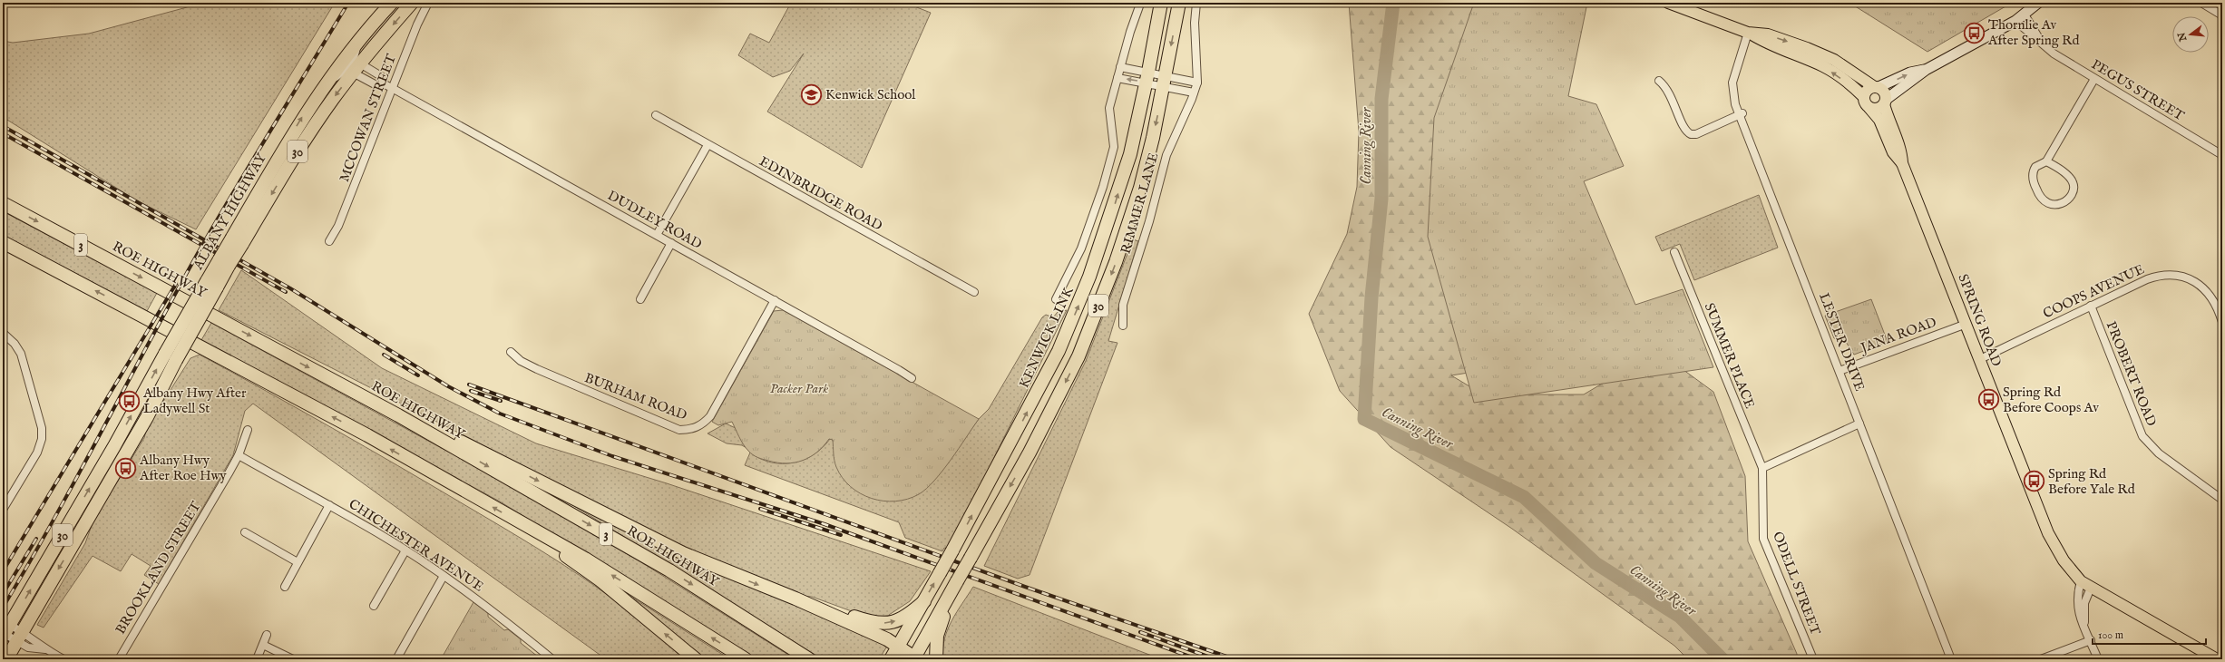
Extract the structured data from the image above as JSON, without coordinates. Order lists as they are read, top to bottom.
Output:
{
  "streets": {
    "highway": [
      "30",
      "ALBANY HIGHWAY",
      "3",
      "ROE HIGHWAY",
      "KENWICK LINK"
    ],
    "main road": ["SPRING ROAD"],
    "street": [
      "PEGUS STREET",
      "MCCOWAN STREET",
      "EDINBRIDGE ROAD",
      "RIMMER LANE",
      "DUDLEY ROAD",
      "COOPS AVENUE",
      "JANA ROAD",
      "LESTER DRIVE",
      "SUMMER PLACE",
      "PROBERT ROAD",
      "BURHAM ROAD",
      "CHICHESTER AVENUE",
      "BROOKLAND STREET",
      "ODELL STREET"
    ]
  },
  "crossings": [
    ["MCCOWAN STREET", "DUDLEY ROAD"],
    ["ALBANY HIGHWAY", "DUDLEY ROAD"],
    ["DUDLEY ROAD", "BURHAM ROAD"],
    ["COOPS AVENUE", "SPRING ROAD"],
    ["COOPS AVENUE", "PROBERT ROAD"],
    ["SPRING ROAD", "JANA ROAD"],
    ["SPRING ROAD", "LESTER DRIVE"],
    ["JANA ROAD", "LESTER DRIVE"],
    ["SUMMER PLACE", "ODELL STREET"],
    ["CHICHESTER AVENUE", "BROOKLAND STREET"]
  ],
  "water": ["Canning River"],
  "parks": ["Packer Park"],
  "places": {
    "bus stop": [
      "Thornlie Av After Spring Rd",
      "Spring Rd Before Coops Av",
      "Albany Hwy After Ladywell St",
      "Albany Hwy After Roe Hwy",
      "Spring Rd Before Yale Rd"
    ],
    "school or university": ["Kenwick School"]
  },
  "scale_bar": "100 m",
  "north": "left"
}
